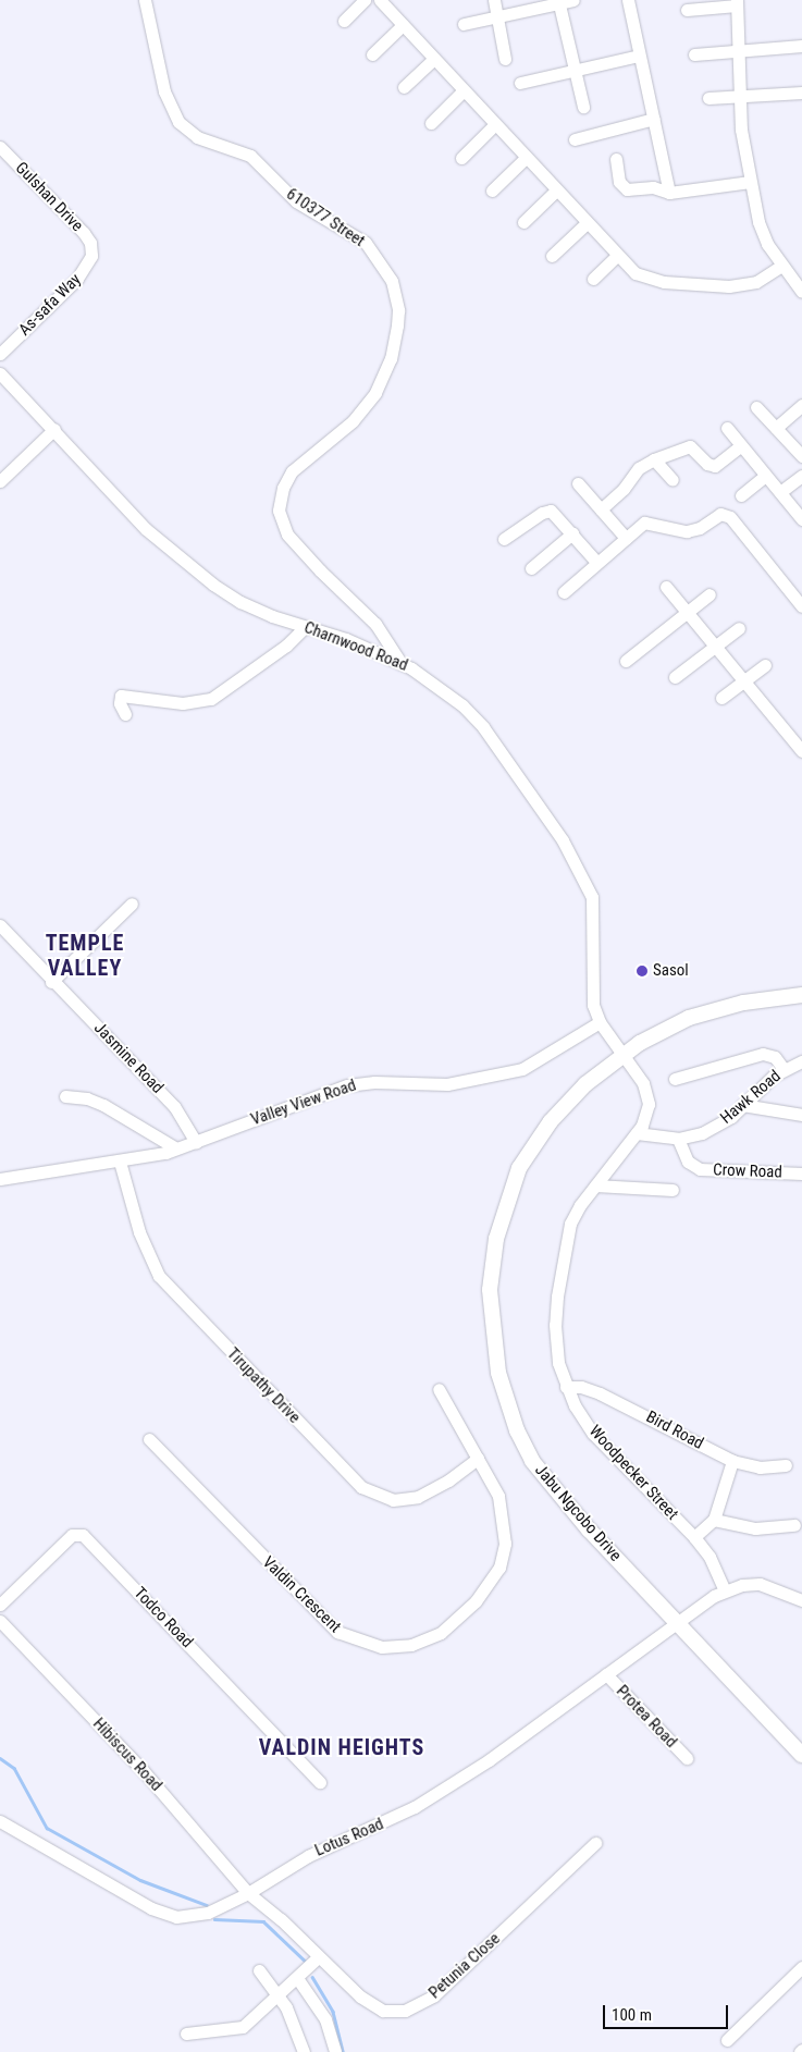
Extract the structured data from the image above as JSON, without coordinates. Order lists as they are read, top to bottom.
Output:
{
  "streets": {
    "main road": ["Jabu Ngcobo Drive"],
    "street": [
      "Gulshan Drive",
      "610377 Street",
      "As-safa Way",
      "Charnwood Road",
      "Jasmine Road",
      "Hawk Road",
      "Valley View Road",
      "Crow Road",
      "Tirupathy Drive",
      "Bird Road",
      "Woodpecker Street",
      "Valdin Crescent",
      "Todco Road",
      "Protea Road",
      "Hibiscus Road",
      "Lotus Road",
      "Petunia Close"
    ]
  },
  "crossings": [
    ["Gulshan Drive", "As-safa Way"],
    ["610377 Street", "Charnwood Road"],
    ["Charnwood Road", "Valley View Road"],
    ["Charnwood Road", "Woodpecker Street"],
    ["Charnwood Road", "Jabu Ngcobo Drive"],
    ["Jasmine Road", "Valley View Road"],
    ["Hawk Road", "Crow Road"],
    ["Hawk Road", "Woodpecker Street"],
    ["Valley View Road", "Tirupathy Drive"],
    ["Tirupathy Drive", "Valdin Crescent"],
    ["Bird Road", "Woodpecker Street"],
    ["Woodpecker Street", "Jabu Ngcobo Drive"],
    ["Woodpecker Street", "Lotus Road"],
    ["Jabu Ngcobo Drive", "Lotus Road"],
    ["Protea Road", "Lotus Road"],
    ["Hibiscus Road", "Lotus Road"],
    ["Hibiscus Road", "Petunia Close"],
    ["Lotus Road", "Petunia Close"]
  ],
  "districts": ["TEMPLE VALLEY", "VALDIN HEIGHTS"],
  "places": ["Sasol"],
  "scale_bar": "100 m"
}
